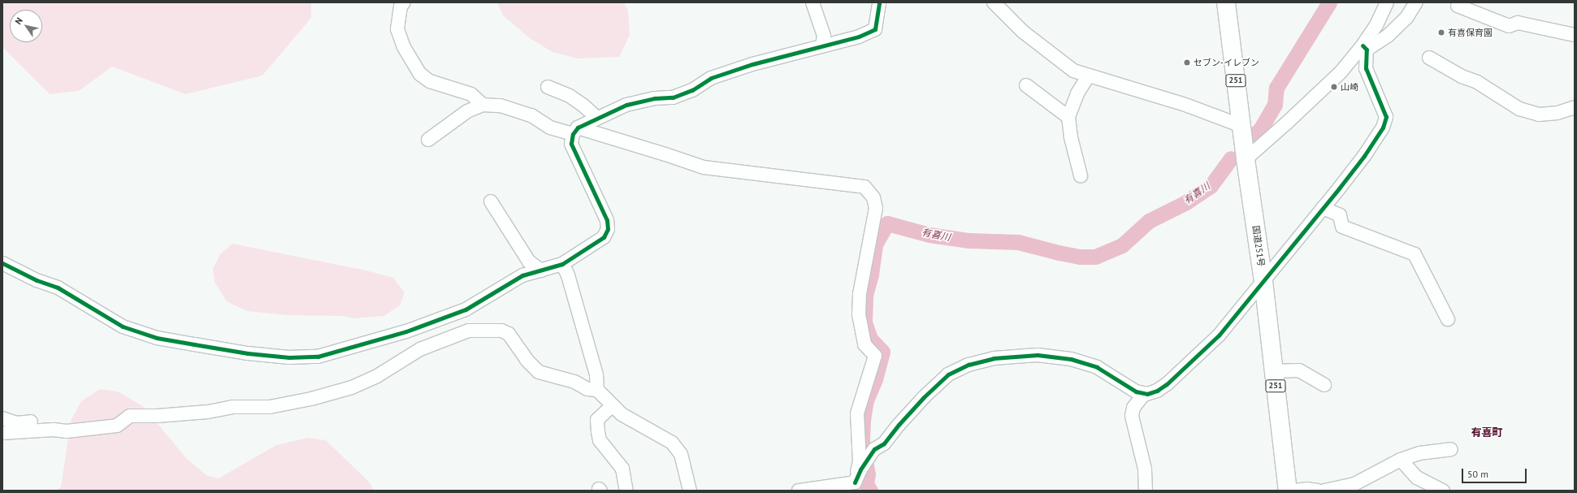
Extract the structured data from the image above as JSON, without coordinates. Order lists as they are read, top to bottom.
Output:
{
  "streets": {
    "highway": ["251", "国道251号"]
  },
  "districts": ["有喜町"],
  "water": ["有喜川"],
  "places": ["有喜保育園", "セブン-イレブン", "山崎"],
  "scale_bar": "50 m",
  "north": "top left"
}
